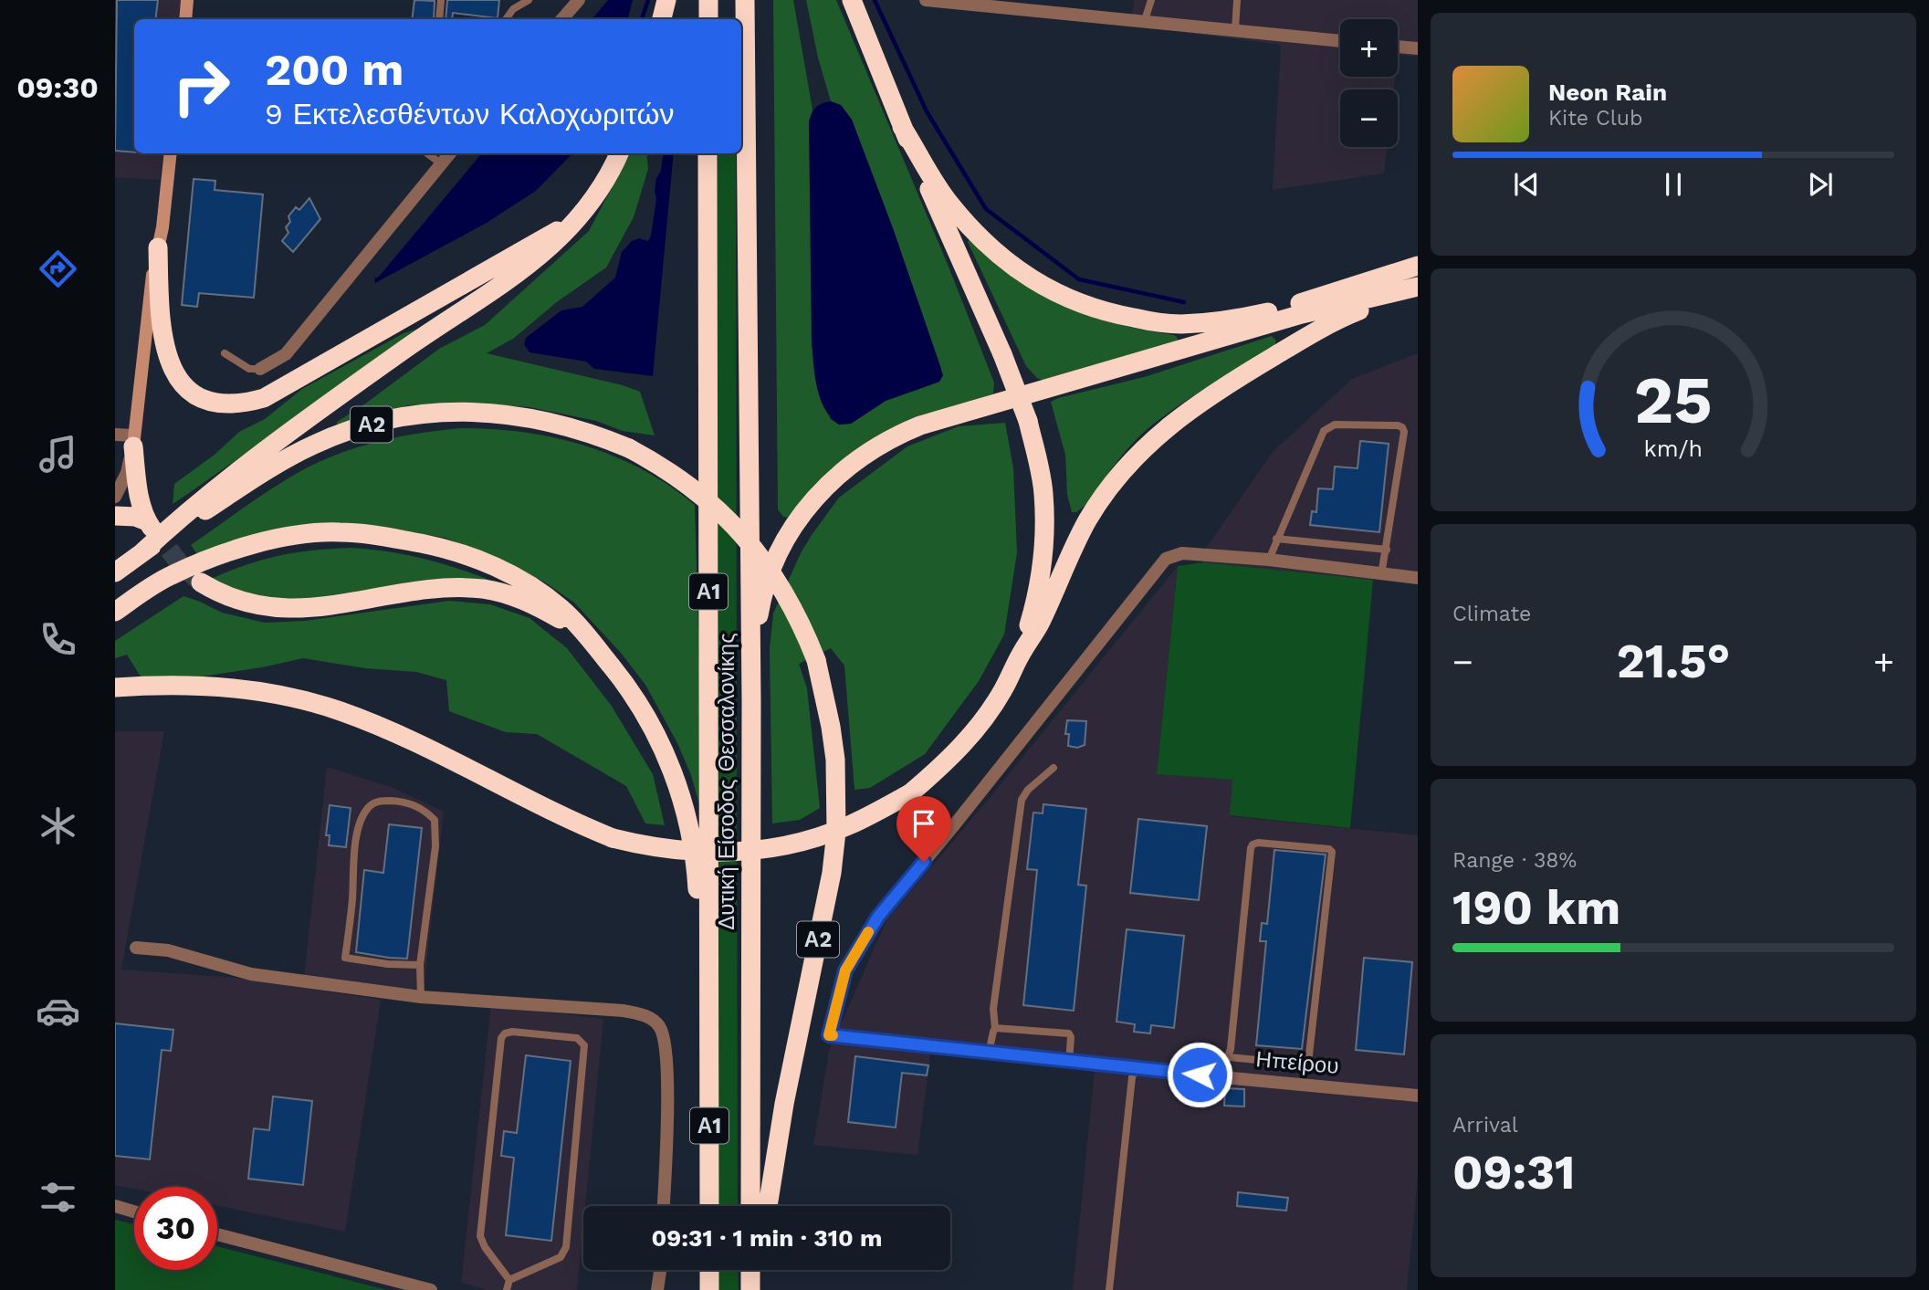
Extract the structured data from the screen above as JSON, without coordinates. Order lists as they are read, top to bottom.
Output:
{
  "streets": {
    "highway": ["Α2", "Α1", "Δυτική Είσοδος Θεσσαλονίκης"],
    "street": ["Ηπείρου"]
  },
  "crossings": [
    ["Α1", "Δυτική Είσοδος Θεσσαλονίκης"]
  ],
  "page": {
    "tabs": "09:30",
    "map_buttons": ["+", "−"],
    "turn": ["200 m", "9 Εκτελεσθέντων Καλοχωριτών"],
    "song": ["Neon Rain", "Kite Club"],
    "tile": [
      "Climate",
      ["Range · 38%", "190 km"],
      ["Arrival", "09:31"]
    ],
    "heat": ["−", "21.5°", "+"],
    "limit": "30",
    "trip": "09:31 · 1 min · 310 m",
    "gauge": ["25", "km/h"]
  }
}
